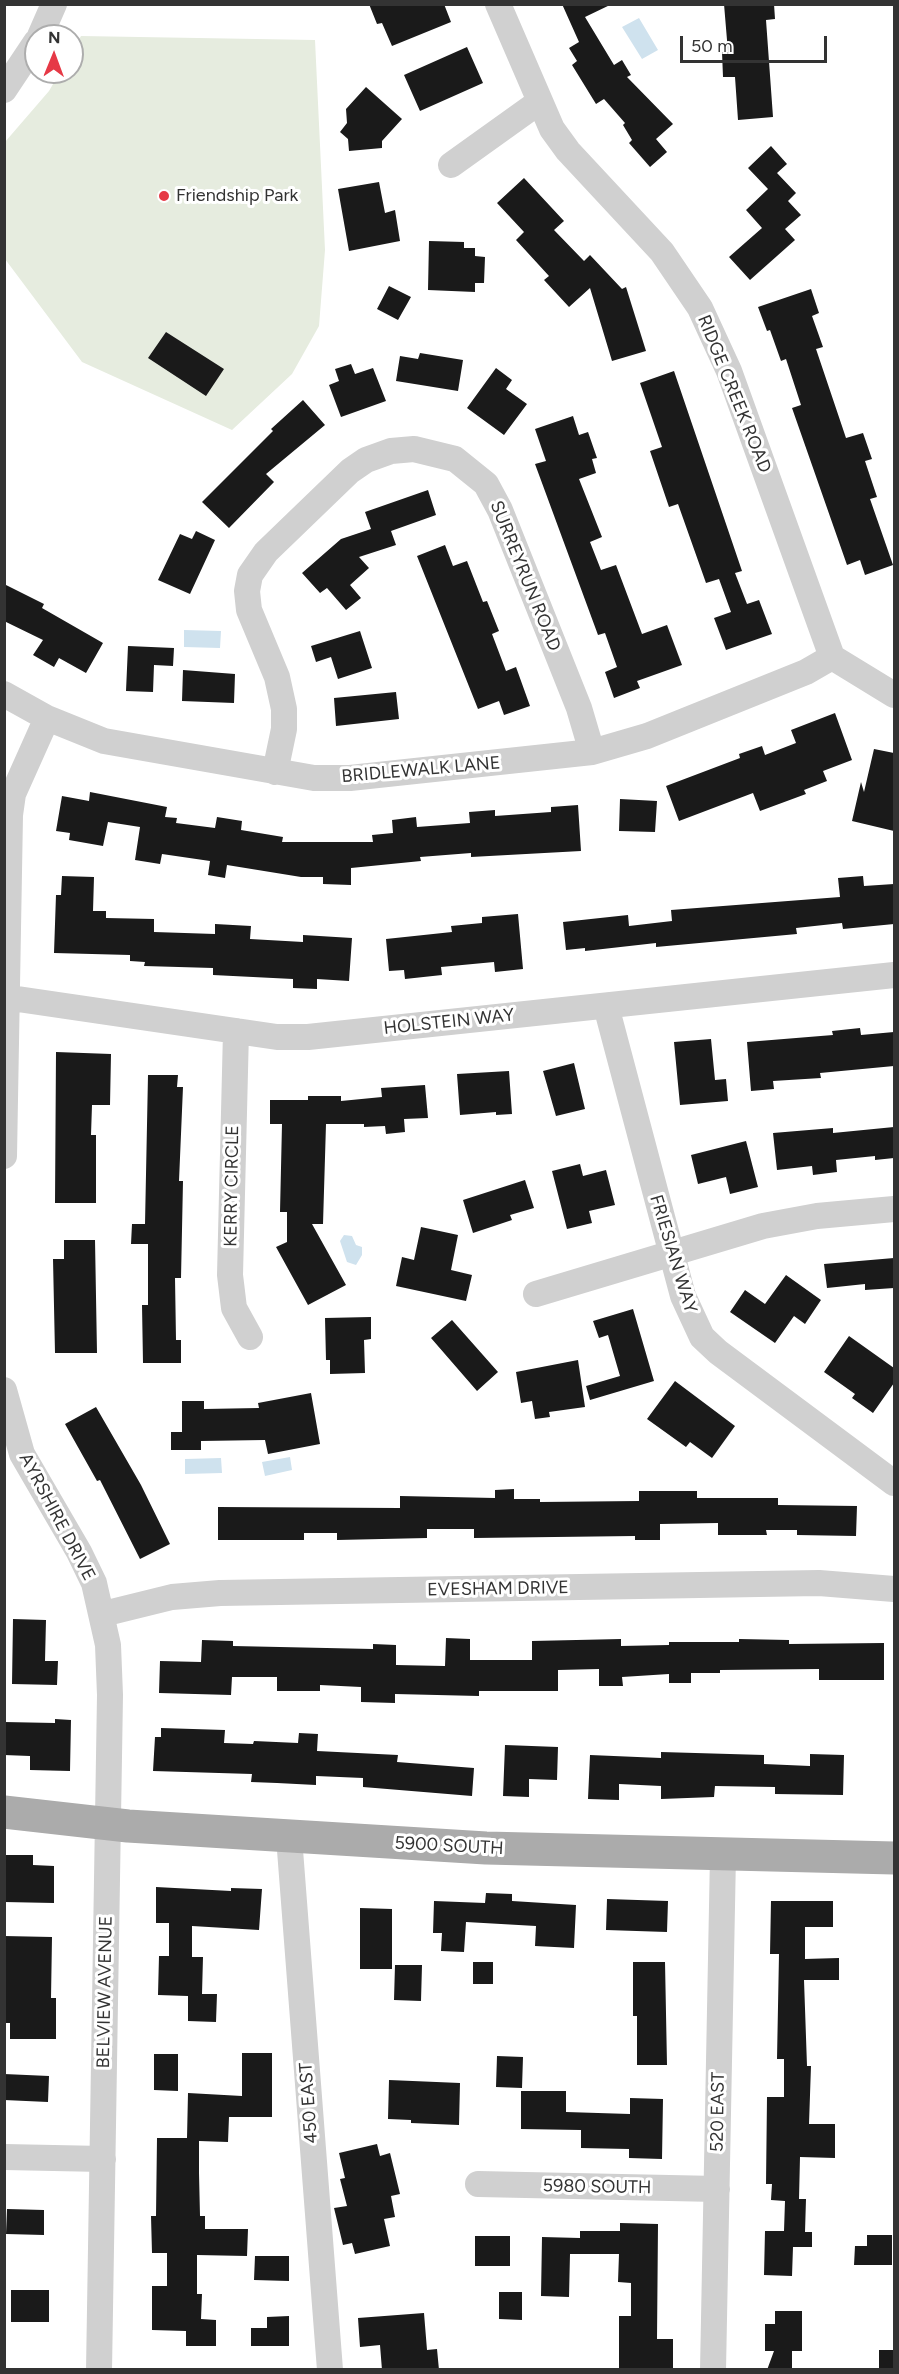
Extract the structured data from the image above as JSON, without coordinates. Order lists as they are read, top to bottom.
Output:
{
  "streets": {
    "main road": ["5900 SOUTH"],
    "street": [
      "RIDGE CREEK ROAD",
      "SURREYRUN ROAD",
      "BRIDLEWALK LANE",
      "HOLSTEIN WAY",
      "KERRY CIRCLE",
      "FRIESIAN WAY",
      "AYRSHIRE DRIVE",
      "EVESHAM DRIVE",
      "BELVIEW AVENUE",
      "450 EAST",
      "520 EAST",
      "5980 SOUTH"
    ]
  },
  "crossings": [
    ["RIDGE CREEK ROAD", "BRIDLEWALK LANE"],
    ["SURREYRUN ROAD", "BRIDLEWALK LANE"],
    ["HOLSTEIN WAY", "KERRY CIRCLE"],
    ["HOLSTEIN WAY", "FRIESIAN WAY"],
    ["AYRSHIRE DRIVE", "EVESHAM DRIVE"],
    ["AYRSHIRE DRIVE", "5900 SOUTH"],
    ["AYRSHIRE DRIVE", "BELVIEW AVENUE"],
    ["5900 SOUTH", "BELVIEW AVENUE"],
    ["5900 SOUTH", "450 EAST"],
    ["5900 SOUTH", "520 EAST"],
    ["520 EAST", "5980 SOUTH"]
  ],
  "places": ["Friendship Park"],
  "scale_bar": "50 m",
  "north": "top"
}
